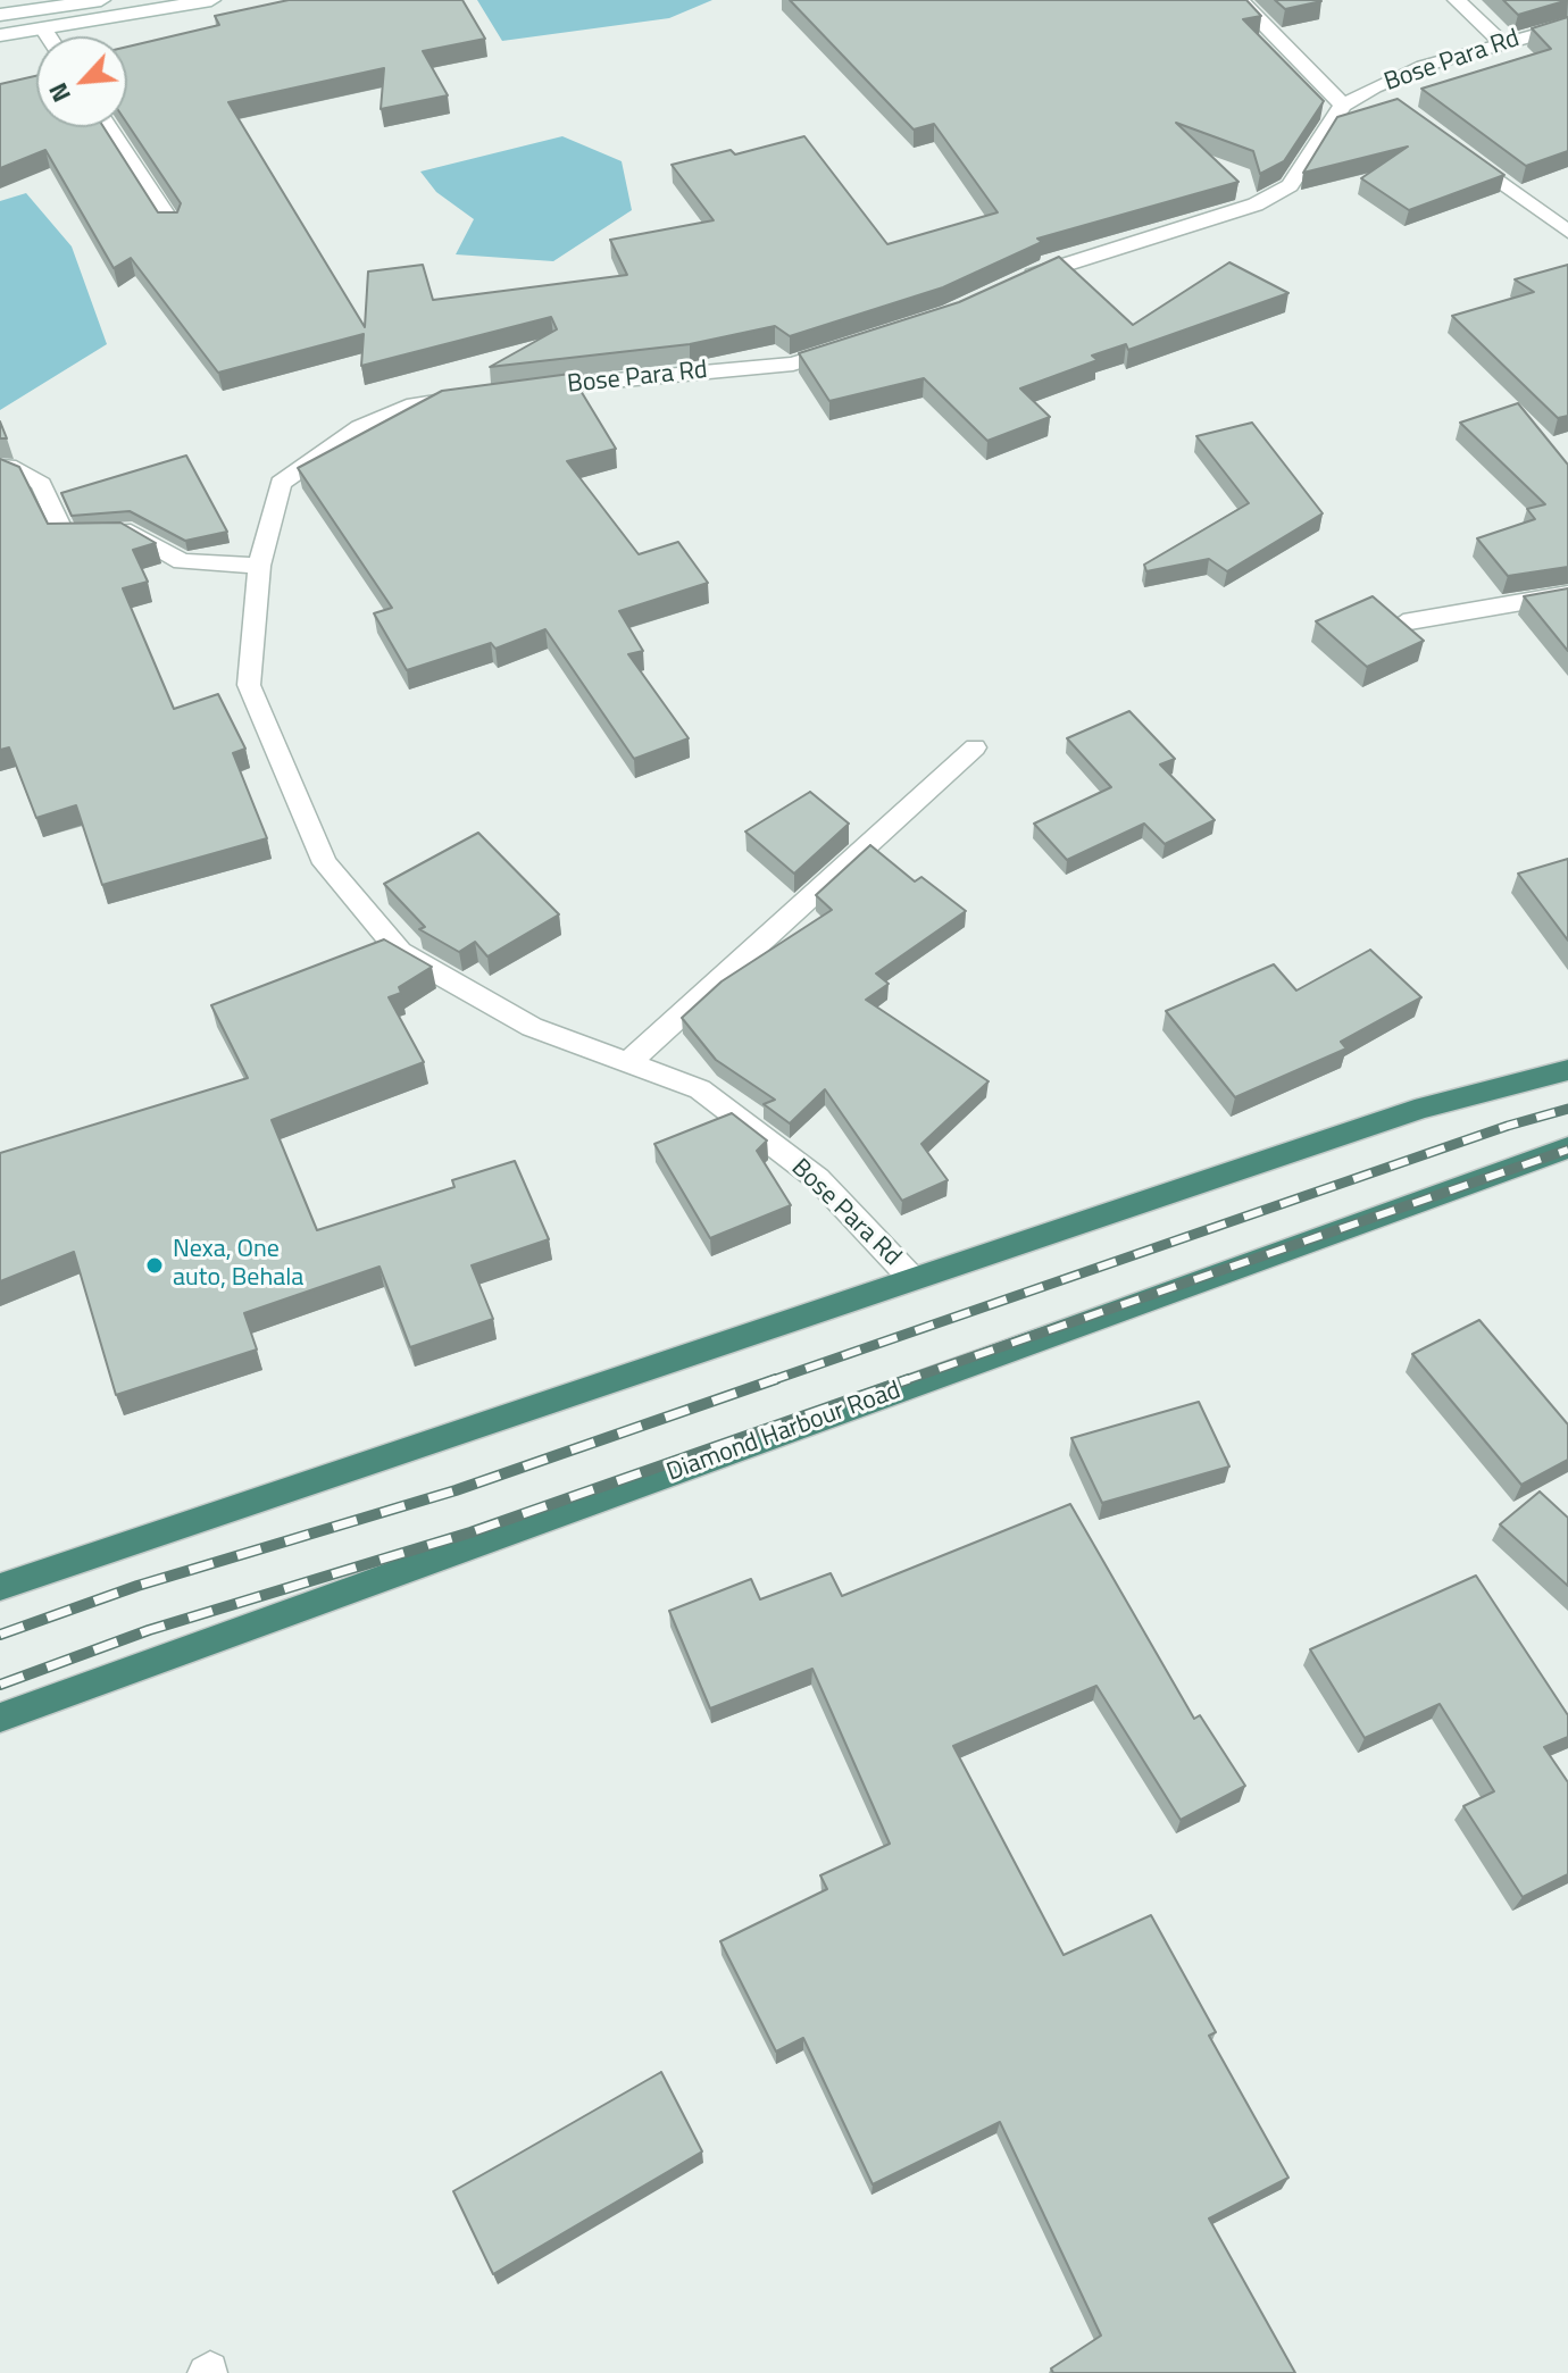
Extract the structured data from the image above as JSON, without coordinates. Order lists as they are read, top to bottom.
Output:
{
  "streets": {
    "highway": ["Diamond Harbour Road"],
    "street": ["Bose Para Rd"]
  },
  "places": ["Nexa, One auto, Behala"],
  "north": "bottom left"
}
